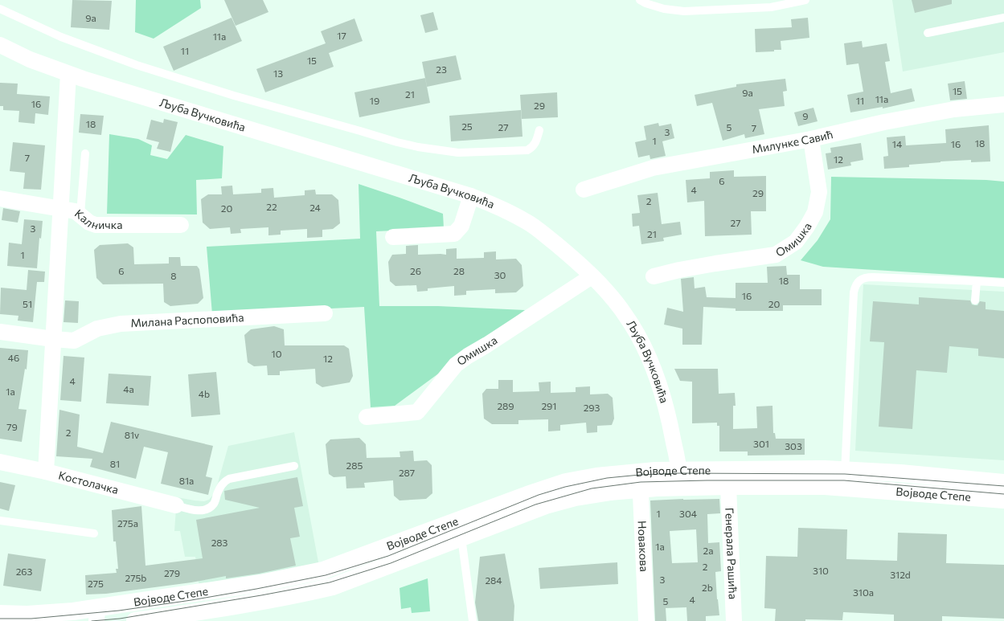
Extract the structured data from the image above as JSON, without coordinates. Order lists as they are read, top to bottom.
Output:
{
  "streets": {
    "main road": ["Војводе Степе"],
    "street": [
      "Љуба Вучковића",
      "Милунке Савић",
      "Калничка",
      "Омишка",
      "Милана Распоповића",
      "Костолачка",
      "Новакова",
      "Генерала Рашића"
    ]
  },
  "crossings": [
    ["Љуба Вучковића", "Омишка"],
    ["Љуба Вучковића", "Војводе Степе"],
    ["Милунке Савић", "Омишка"],
    ["Војводе Степе", "Новакова"],
    ["Војводе Степе", "Генерала Рашића"]
  ],
  "house_numbers": [
    "9a",
    "17",
    "11a",
    "11",
    "15",
    "23",
    "13",
    "15",
    "9a",
    "21",
    "11a",
    "19",
    "11",
    "16",
    "29",
    "9",
    "18",
    "25",
    "27",
    "5",
    "7",
    "3",
    "1",
    "18",
    "14",
    "16",
    "7",
    "12",
    "6",
    "4",
    "29",
    "2",
    "22",
    "24",
    "20",
    "27",
    "3",
    "21",
    "1",
    "6",
    "26",
    "28",
    "30",
    "8",
    "18",
    "16",
    "51",
    "20",
    "10",
    "46",
    "12",
    "4",
    "4a",
    "1a",
    "4b",
    "289",
    "291",
    "293",
    "79",
    "2",
    "81v",
    "301",
    "303",
    "81",
    "285",
    "287",
    "81a",
    "1",
    "304",
    "275a",
    "283",
    "1a",
    "2a",
    "2",
    "310",
    "263",
    "279",
    "312d",
    "275b",
    "3",
    "284",
    "275",
    "2b",
    "310a",
    "4",
    "5"
  ]
}
